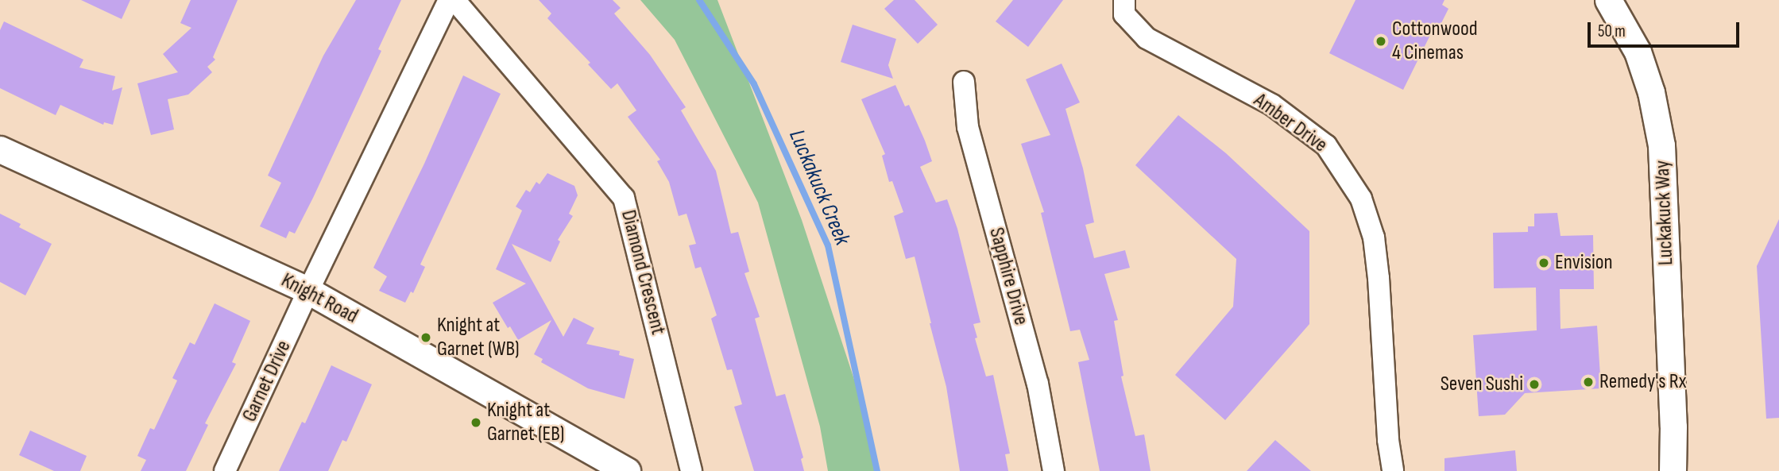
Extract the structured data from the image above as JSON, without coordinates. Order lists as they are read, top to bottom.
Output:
{
  "streets": {
    "street": [
      "Amber Drive",
      "Luckakuck Way",
      "Diamond Crescent",
      "Sapphire Drive",
      "Knight Road",
      "Garnet Drive"
    ]
  },
  "crossings": [
    ["Knight Road", "Garnet Drive"]
  ],
  "water": ["Luckakuck Creek"],
  "places": [
    "Cottonwood 4 Cinemas",
    "Envision",
    "Knight at Garnet (WB)",
    "Remedy's Rx",
    "Seven Sushi",
    "Knight at Garnet (EB)"
  ],
  "scale_bar": "50 m"
}
